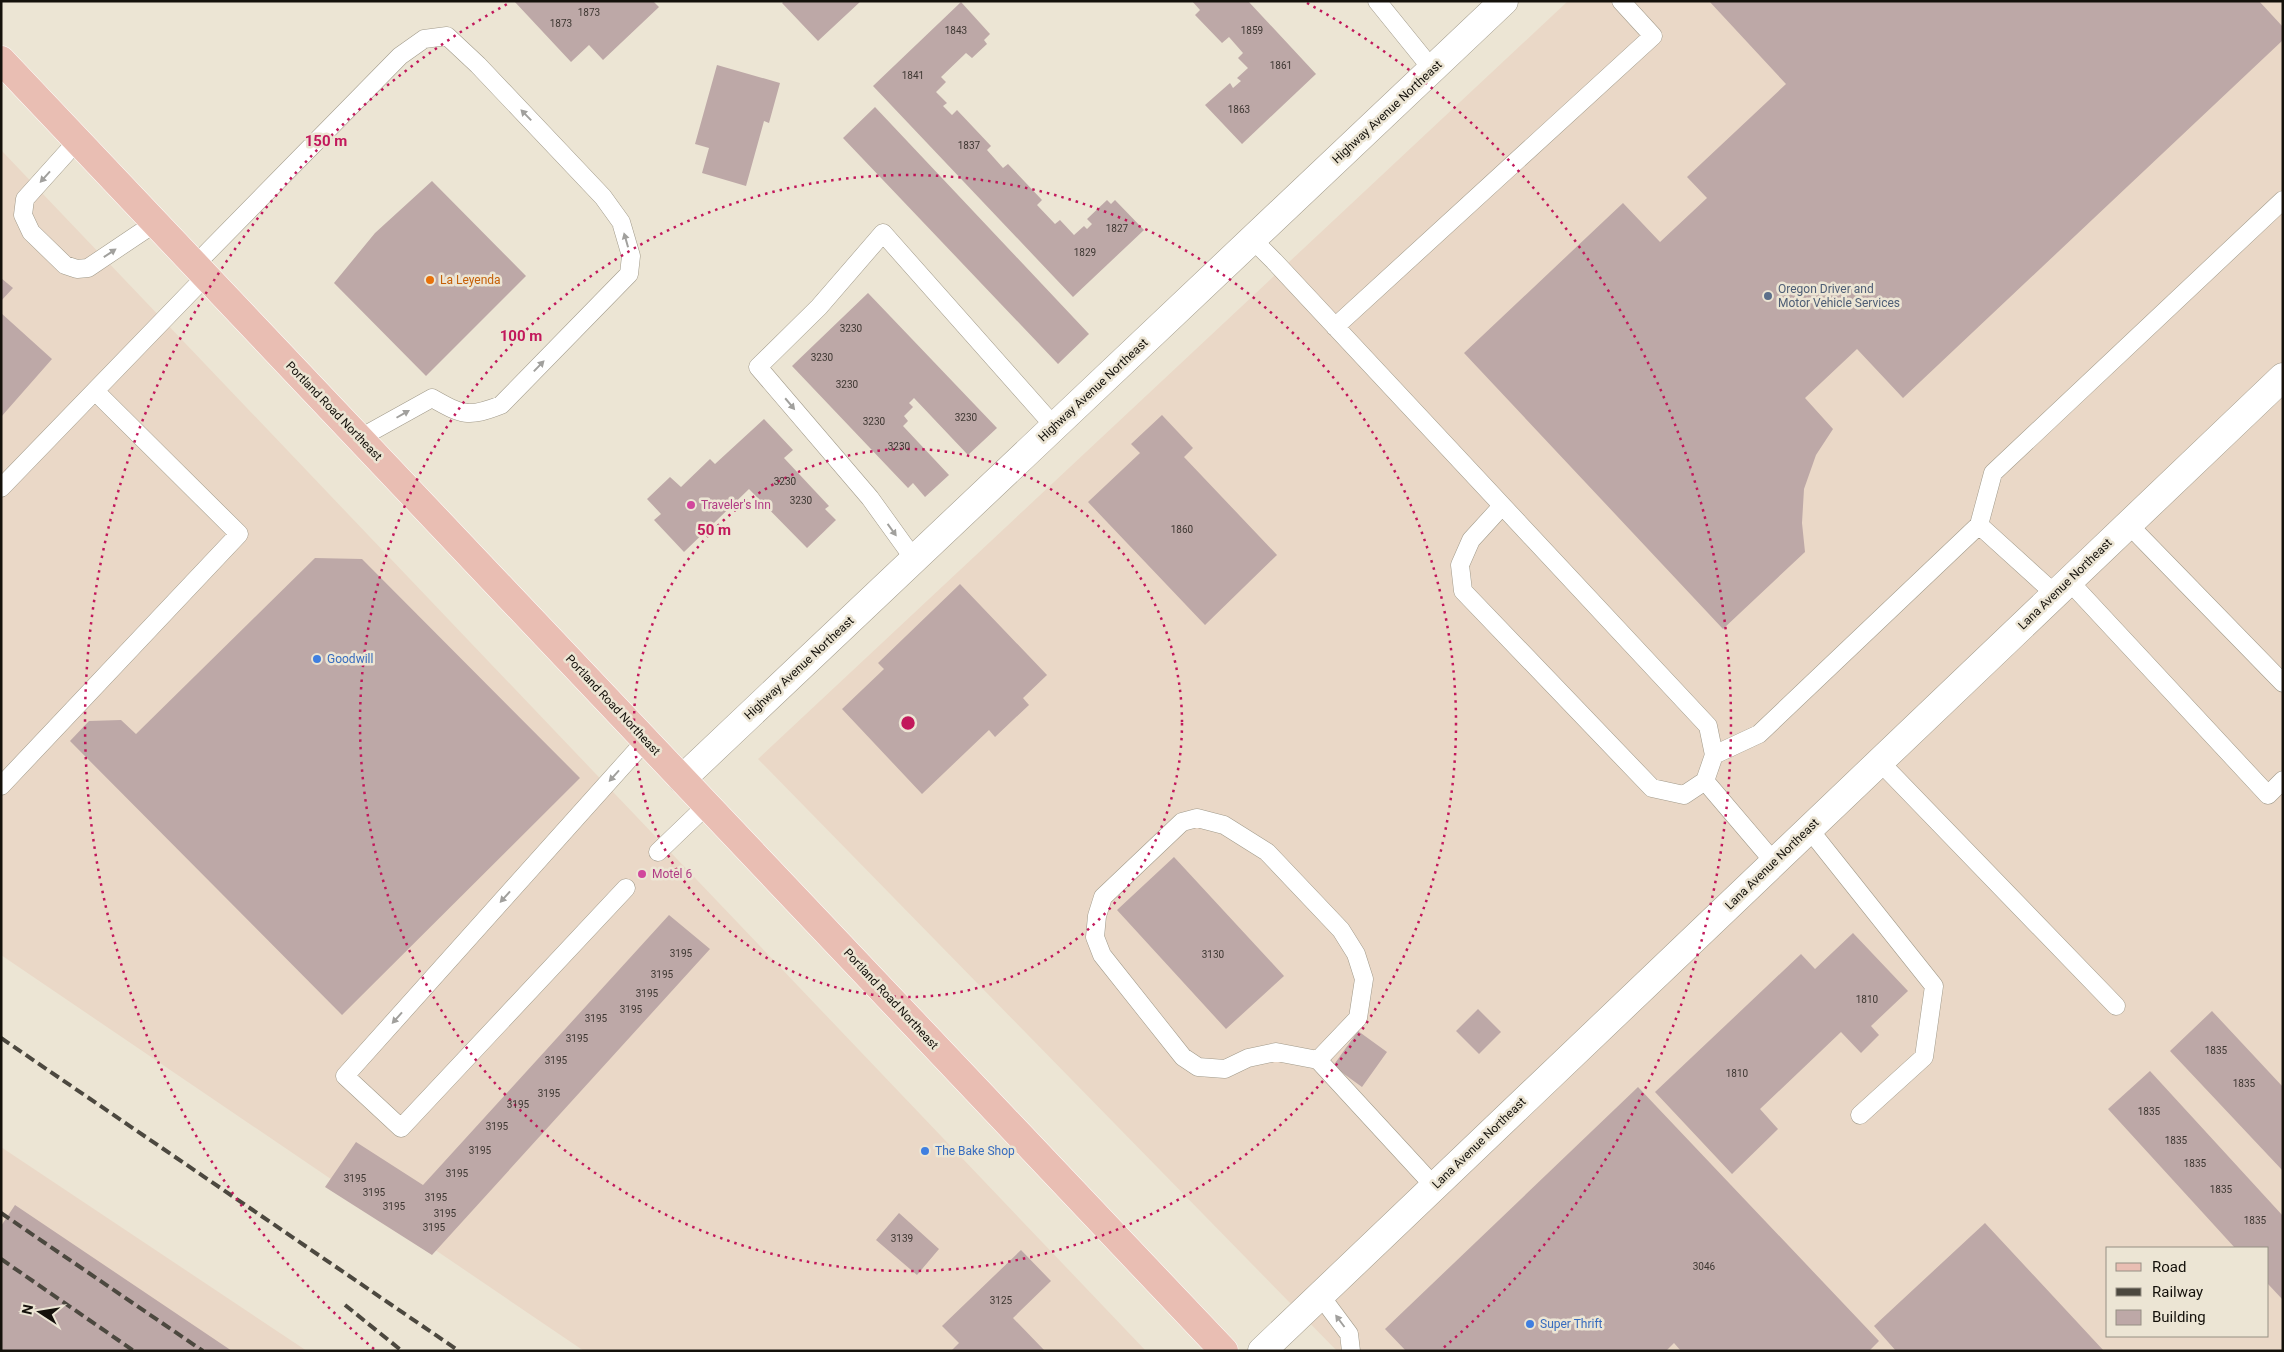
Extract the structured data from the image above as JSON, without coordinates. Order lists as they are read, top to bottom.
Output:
{
  "streets": {
    "main road": ["Portland Road Northeast"],
    "street": ["Highway Avenue Northeast", "Lana Avenue Northeast"]
  },
  "crossings": [
    ["Highway Avenue Northeast", "Portland Road Northeast"]
  ],
  "places": [
    "La Leyenda",
    "Oregon Driver and Motor Vehicle Services",
    "Traveler's Inn",
    "Goodwill",
    "Motel 6",
    "The Bake Shop",
    "Super Thrift"
  ],
  "house_numbers": [
    "1873",
    "1873",
    "1843",
    "1859",
    "1861",
    "1841",
    "1863",
    "1837",
    "1827",
    "1829",
    "3230",
    "3230",
    "3230",
    "3230",
    "3230",
    "3230",
    "3230",
    "3230",
    "1860",
    "3195",
    "3130",
    "3195",
    "3195",
    "1810",
    "3195",
    "3195",
    "3195",
    "1835",
    "3195",
    "1810",
    "1835",
    "3195",
    "3195",
    "1835",
    "3195",
    "1835",
    "3195",
    "1835",
    "3195",
    "3195",
    "1835",
    "3195",
    "3195",
    "3195",
    "3195",
    "1835",
    "3195",
    "3139",
    "3046",
    "3125"
  ],
  "legend": ["Road", "Railway", "Building"],
  "north": "left",
  "rings": ["150 m", "100 m", "50 m"]
}
